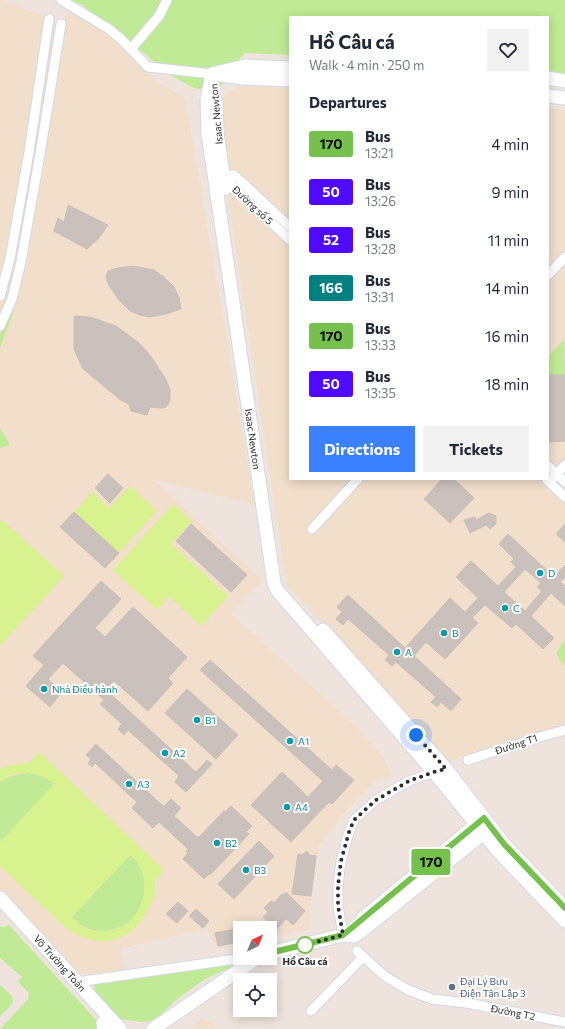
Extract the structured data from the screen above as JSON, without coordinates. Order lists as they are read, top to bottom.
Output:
{
  "streets": {
    "street": [
      "Isaac Newton",
      "Đường số 5",
      "Đường T1",
      "Võ Trường Toản",
      "Đường T2"
    ]
  },
  "places": [
    "D",
    "C",
    "B",
    "A",
    "Nhà Điều hành",
    "B1",
    "A1",
    "A2",
    "A3",
    "A4",
    "B2",
    "B3",
    "Hồ Câu cá",
    "Đại Lý Bưu Điện Tân Lập 3"
  ],
  "lines": ["bus line 170"],
  "north": "top right",
  "page": {
    "on_map": "170",
    "heading": [
      ["Hồ Câu cá", "Walk · 4 min · 250 m"],
      "Departures"
    ],
    "list": [
      {
        "mark": "170",
        "name": "Bus",
        "note": "13:21",
        "value": "4 min"
      },
      {
        "mark": "50",
        "name": "Bus",
        "note": "13:26",
        "value": "9 min"
      },
      {
        "mark": "52",
        "name": "Bus",
        "note": "13:28",
        "value": "11 min"
      },
      {
        "mark": "166",
        "name": "Bus",
        "note": "13:31",
        "value": "14 min"
      },
      {
        "mark": "170",
        "name": "Bus",
        "note": "13:33",
        "value": "16 min"
      },
      {
        "mark": "50",
        "name": "Bus",
        "note": "13:35",
        "value": "18 min"
      }
    ],
    "buttons": ["Directions", "Tickets"]
  }
}
